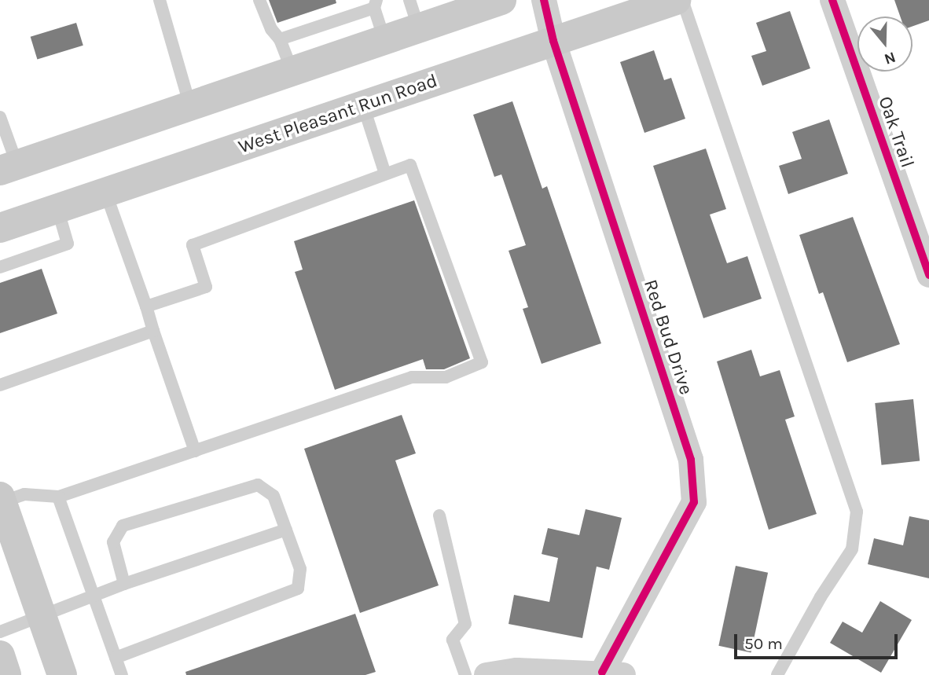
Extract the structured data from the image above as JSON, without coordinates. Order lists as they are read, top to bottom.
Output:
{
  "streets": {
    "main road": ["West Pleasant Run Road"],
    "street": ["Oak Trail", "Red Bud Drive"]
  },
  "crossings": [
    ["West Pleasant Run Road", "Red Bud Drive"]
  ],
  "scale_bar": "50 m",
  "north": "bottom"
}
